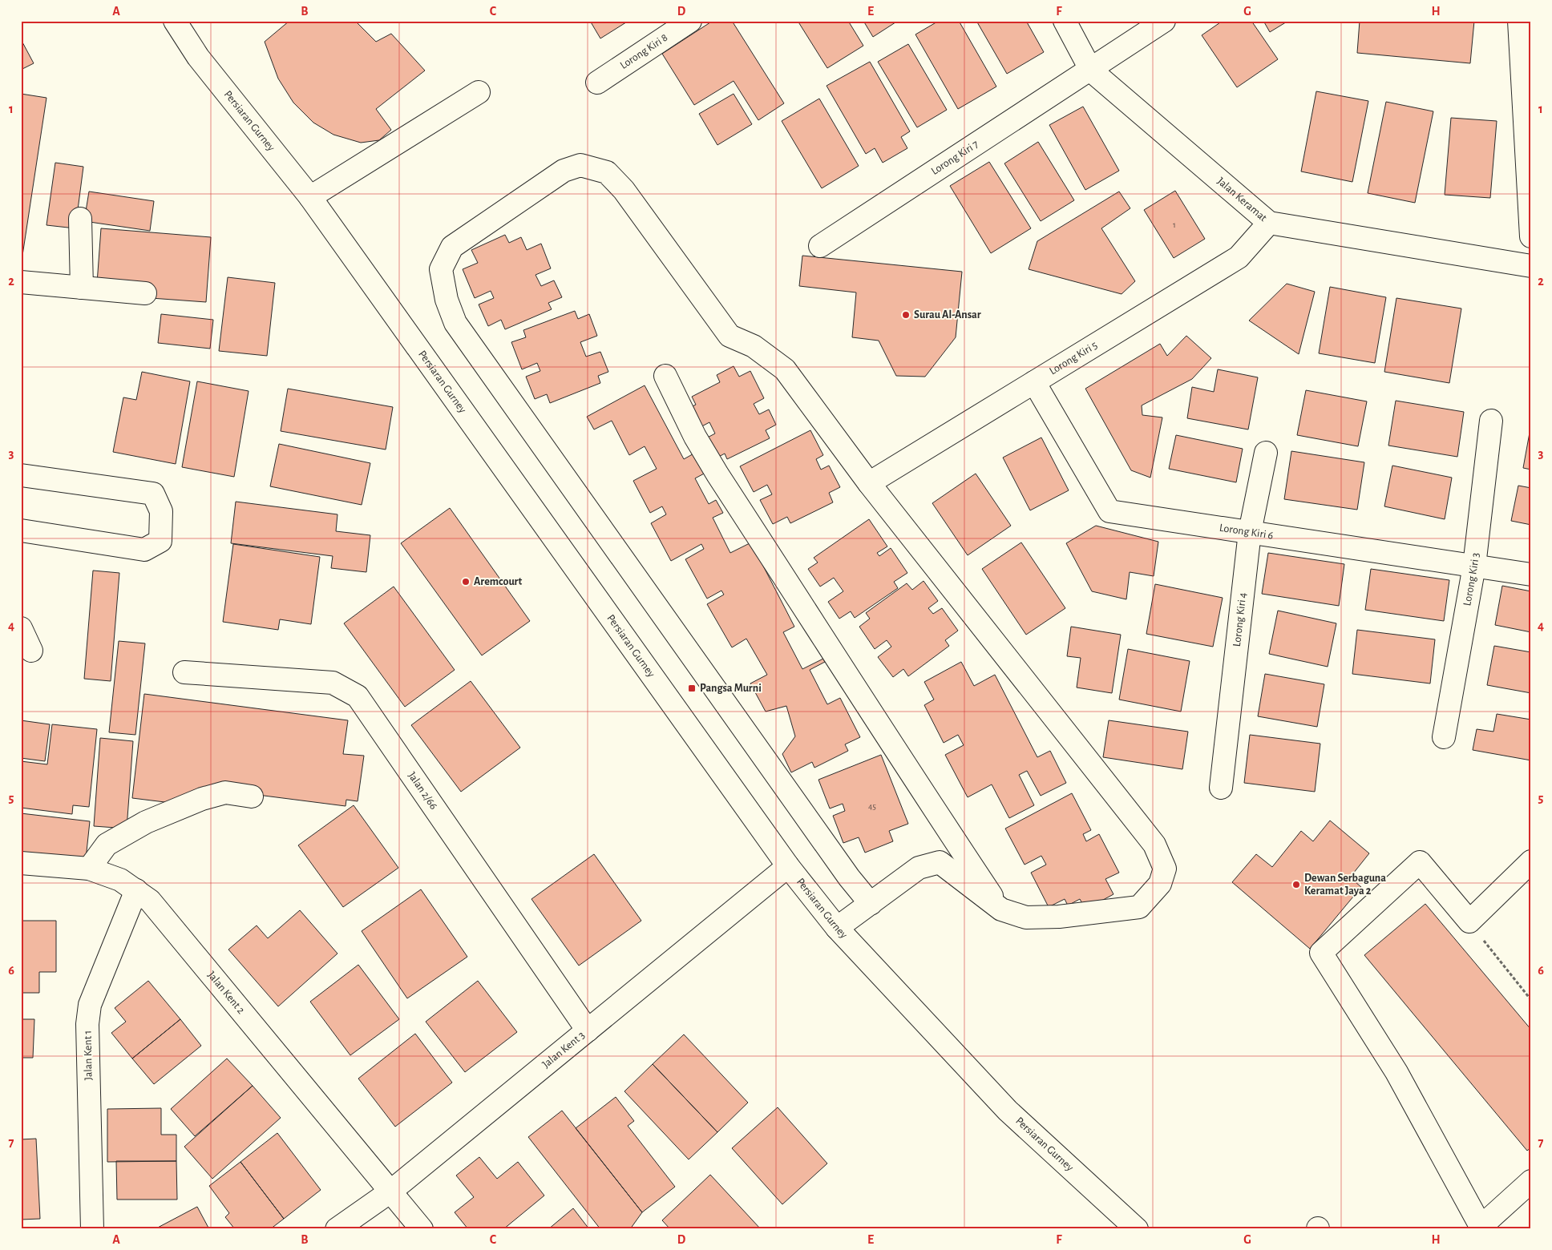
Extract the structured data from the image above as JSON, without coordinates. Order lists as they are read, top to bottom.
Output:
{
  "streets": {
    "street": [
      "Lorong Kiri 8",
      "Persiaran Gurney",
      "Lorong Kiri 7",
      "Jalan Keramat",
      "Lorong Kiri 5",
      "Lorong Kiri 6",
      "Lorong Kiri 3",
      "Lorong Kiri 4",
      "Jalan 2/66",
      "Jalan Kent 2",
      "Jalan Kent 3",
      "Jalan Kent 1"
    ]
  },
  "crossings": [
    ["Persiaran Gurney", "Jalan Kent 3"],
    ["Lorong Kiri 7", "Jalan Keramat"],
    ["Jalan Keramat", "Lorong Kiri 5"],
    ["Lorong Kiri 5", "Lorong Kiri 6"],
    ["Lorong Kiri 6", "Lorong Kiri 3"],
    ["Lorong Kiri 6", "Lorong Kiri 4"],
    ["Jalan 2/66", "Jalan Kent 3"],
    ["Jalan Kent 2", "Jalan Kent 3"],
    ["Jalan Kent 2", "Jalan Kent 1"]
  ],
  "places": {
    "other": ["Surau Al-Ansar", "Aremcourt", "Dewan Serbaguna Keramat Jaya 2"],
    "transit": ["Pangsa Murni"]
  },
  "house_numbers": ["1", "45"],
  "grid": {
    "columns": [
      "A",
      "B",
      "C",
      "D",
      "E",
      "F",
      "G",
      "H"
    ],
    "rows": [
      "1",
      "2",
      "3",
      "4",
      "5",
      "6",
      "7"
    ]
  }
}
